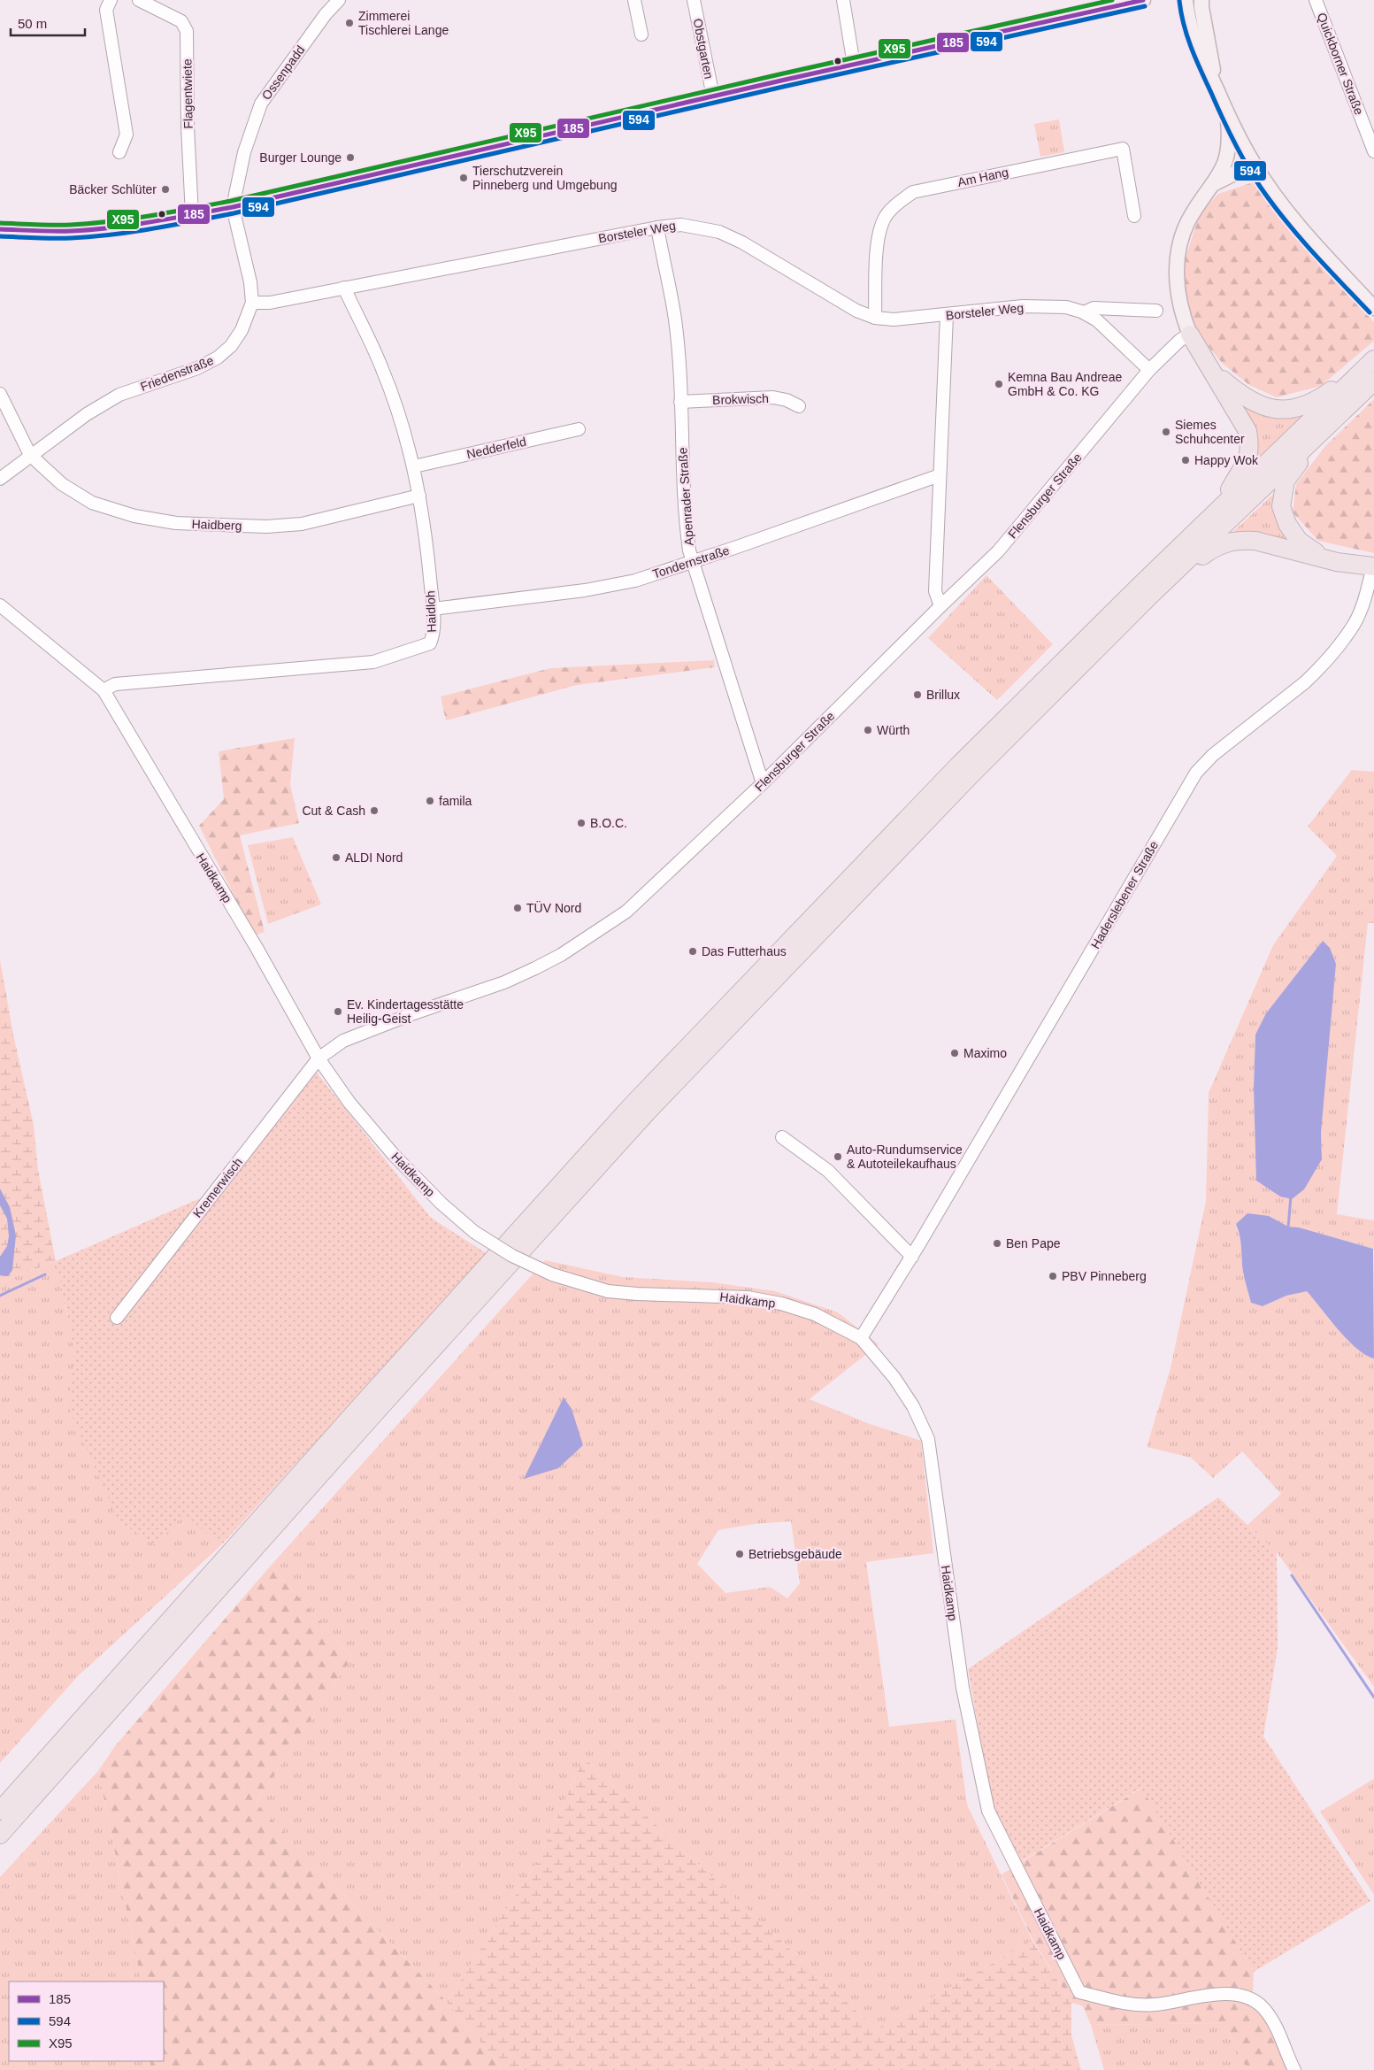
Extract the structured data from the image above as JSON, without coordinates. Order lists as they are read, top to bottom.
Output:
{
  "streets": {
    "street": [
      "Obstgarten",
      "Quickborner Straße",
      "Ossenpadd",
      "Flagentwiete",
      "Am Hang",
      "Borsteler Weg",
      "Friedenstraße",
      "Brokwisch",
      "Nedderfeld",
      "Flensburger Straße",
      "Apenrader Straße",
      "Haidberg",
      "Tondernstraße",
      "Haidloh",
      "Haidkamp",
      "Haderslebener Straße",
      "Kremerwisch"
    ]
  },
  "crossings": [
    ["Ossenpadd", "Friedenstraße"],
    ["Am Hang", "Borsteler Weg"],
    ["Borsteler Weg", "Friedenstraße"],
    ["Borsteler Weg", "Flensburger Straße"],
    ["Borsteler Weg", "Apenrader Straße"],
    ["Borsteler Weg", "Haidloh"],
    ["Friedenstraße", "Haidberg"],
    ["Brokwisch", "Apenrader Straße"],
    ["Nedderfeld", "Haidloh"],
    ["Flensburger Straße", "Apenrader Straße"],
    ["Flensburger Straße", "Haidkamp"],
    ["Flensburger Straße", "Kremerwisch"],
    ["Apenrader Straße", "Tondernstraße"],
    ["Haidberg", "Haidloh"],
    ["Tondernstraße", "Haidloh"],
    ["Haidloh", "Haidkamp"],
    ["Haidkamp", "Haderslebener Straße"],
    ["Haidkamp", "Kremerwisch"]
  ],
  "places": [
    "Zimmerei Tischlerei Lange",
    "Burger Lounge",
    "Tierschutzverein Pinneberg und Umgebung",
    "Bäcker Schlüter",
    "Kemna Bau Andreae GmbH & Co. KG",
    "Siemes Schuhcenter",
    "Happy Wok",
    "Brillux",
    "Würth",
    "famila",
    "Cut & Cash",
    "B.O.C.",
    "ALDI Nord",
    "TÜV Nord",
    "Das Futterhaus",
    "Ev. Kindertagesstätte Heilig-Geist",
    "Maximo",
    "Auto-Rundumservice & Autoteilekaufhaus",
    "Ben Pape",
    "PBV Pinneberg",
    "Betriebsgebäude"
  ],
  "lines": ["transit line 185", "transit line X95", "transit line 594"],
  "legend": ["185", "594", "X95"],
  "scale_bar": "50 m"
}
